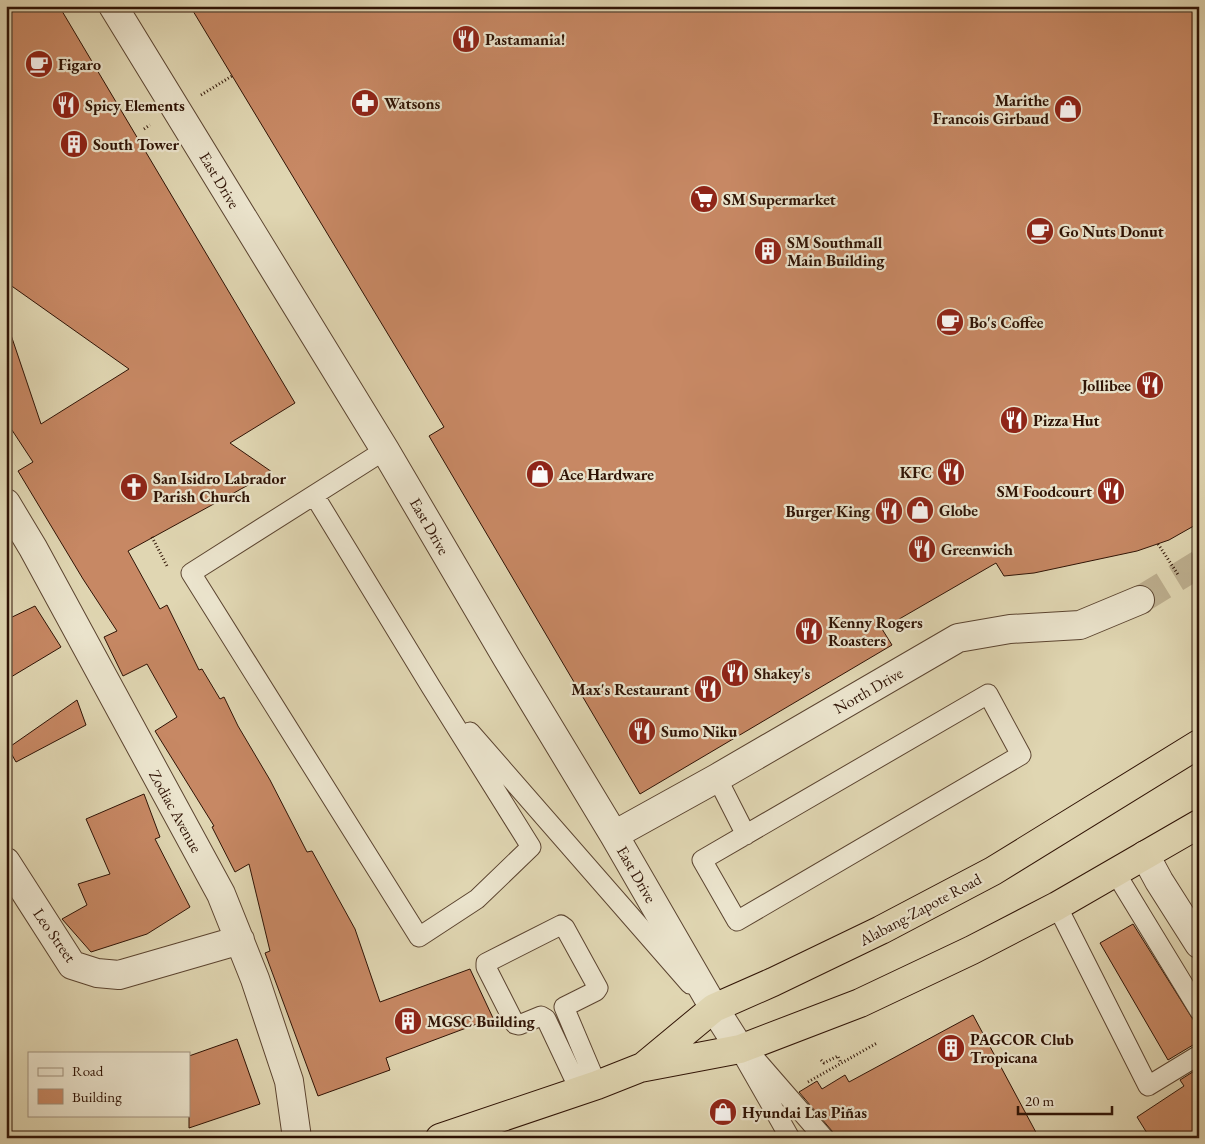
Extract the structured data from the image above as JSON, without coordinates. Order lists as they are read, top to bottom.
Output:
{
  "streets": {
    "highway": ["Alabang-Zapote Road"],
    "street": [
      "East Drive",
      "North Drive",
      "Zodiac Avenue",
      "Leo Street"
    ]
  },
  "crossings": [
    ["East Drive", "North Drive"],
    ["East Drive", "Alabang-Zapote Road"],
    ["Zodiac Avenue", "Leo Street"]
  ],
  "places": {
    "restaurant": [
      "Pastamania!",
      "Spicy Elements",
      "Jollibee",
      "Pizza Hut",
      "KFC",
      "SM Foodcourt",
      "Burger King",
      "Greenwich",
      "Kenny Rogers Roasters",
      "Shakey's",
      "Max's Restaurant",
      "Sumo Niku"
    ],
    "cafe": ["Figaro", "Go Nuts Donut", "Bo's Coffee"],
    "pharmacy": ["Watsons"],
    "shop": [
      "Marithe Francois Girbaud",
      "Ace Hardware",
      "Globe",
      "Hyundai Las Piñas"
    ],
    "building": [
      "South Tower",
      "SM Southmall Main Building",
      "MGSC Building",
      "PAGCOR Club Tropicana"
    ],
    "supermarket": ["SM Supermarket"],
    "church": ["San Isidro Labrador Parish Church"]
  },
  "legend": ["Road", "Building"],
  "scale_bar": "20 m"
}
